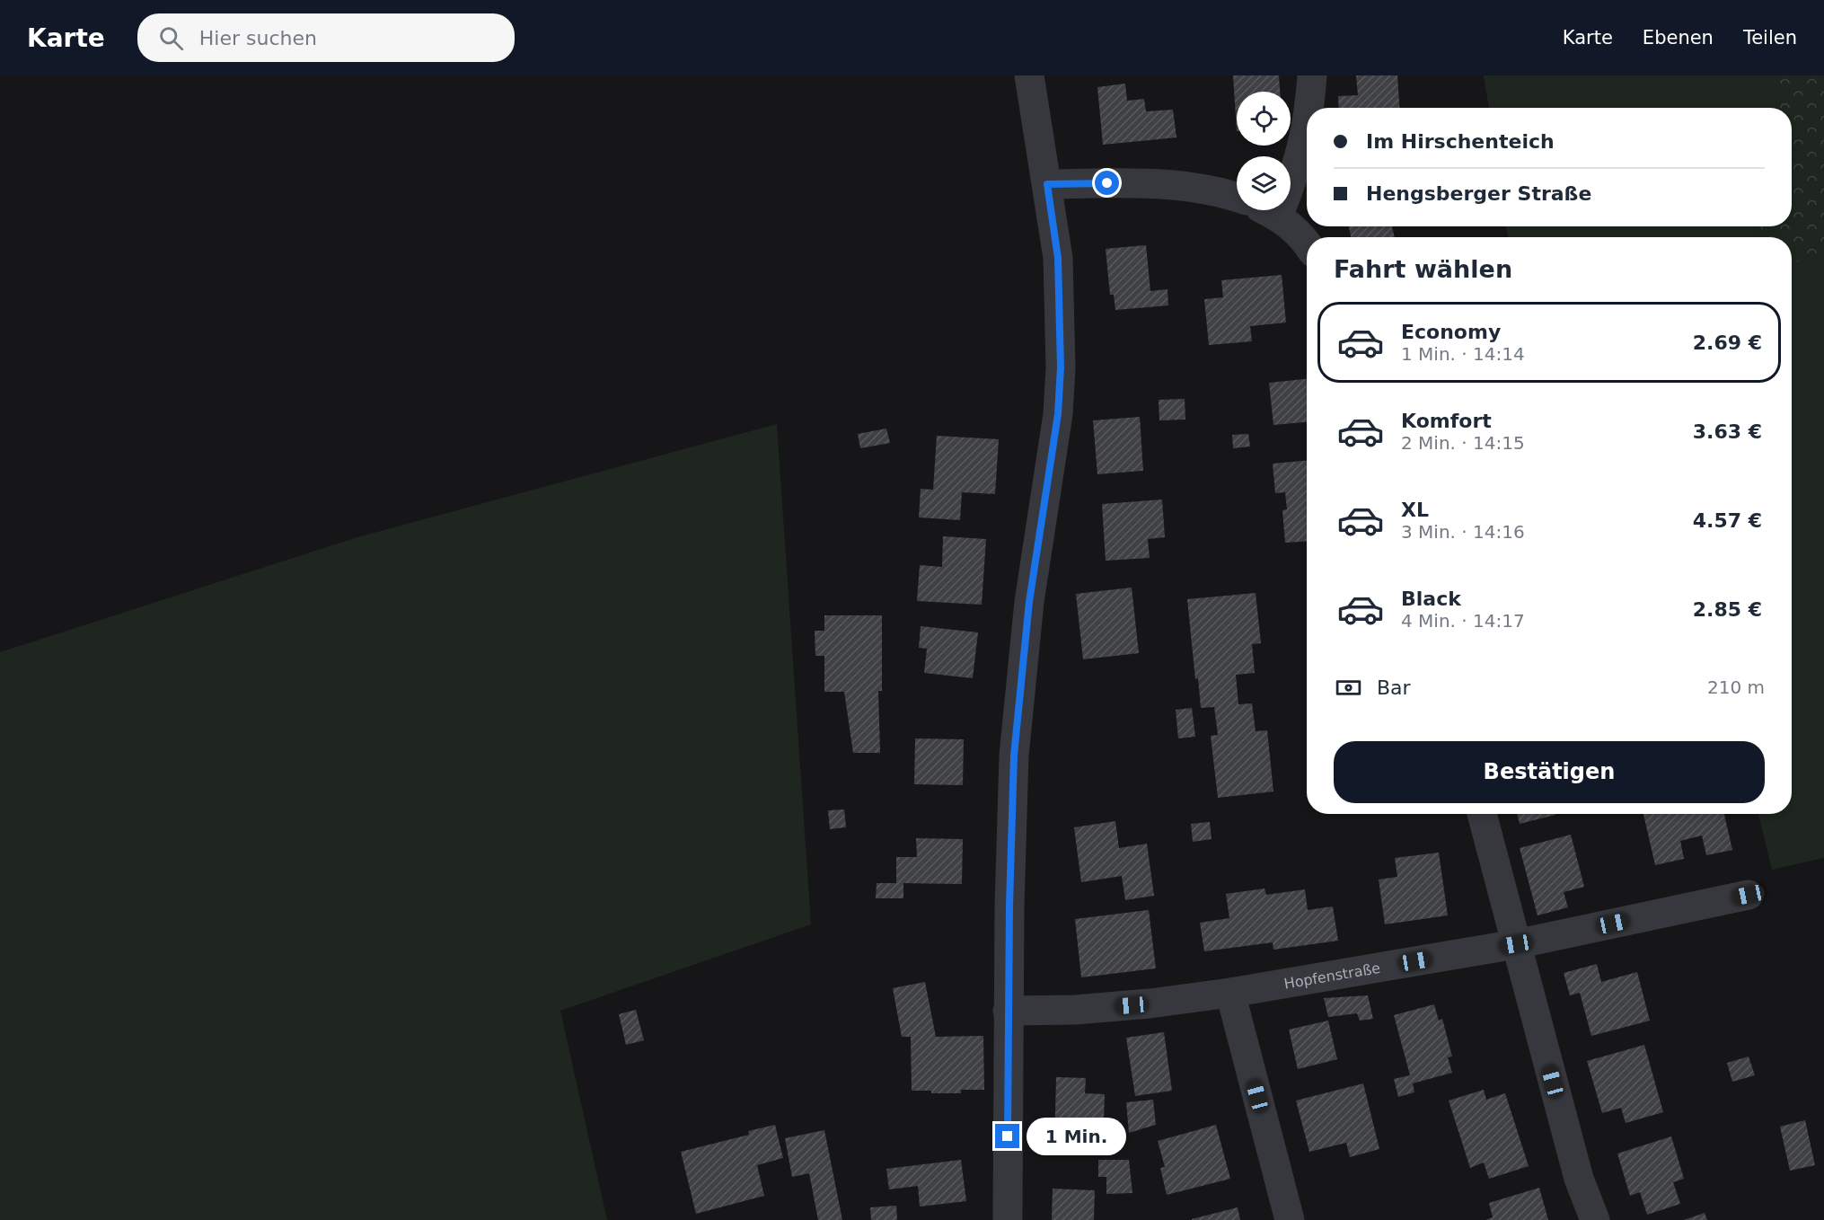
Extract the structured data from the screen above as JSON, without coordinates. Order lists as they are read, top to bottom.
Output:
{
  "streets": {
    "street": ["Hopfenstraße"]
  },
  "page": {
    "header": "Karte",
    "search": "Hier suchen",
    "nav": ["Karte", "Ebenen", "Teilen"],
    "banner": ["Im Hirschenteich", "Hengsberger Straße"],
    "heading": "Fahrt wählen",
    "list": [
      {
        "name": "Economy",
        "note": "1 Min. · 14:14",
        "value": "2.69 €"
      },
      {
        "name": "Komfort",
        "note": "2 Min. · 14:15",
        "value": "3.63 €"
      },
      {
        "name": "XL",
        "note": "3 Min. · 14:16",
        "value": "4.57 €"
      },
      {
        "name": "Black",
        "note": "4 Min. · 14:17",
        "value": "2.85 €"
      }
    ],
    "pay": ["Bar", "210 m"],
    "buttons": "Bestätigen",
    "bubble": "1 Min."
  }
}
